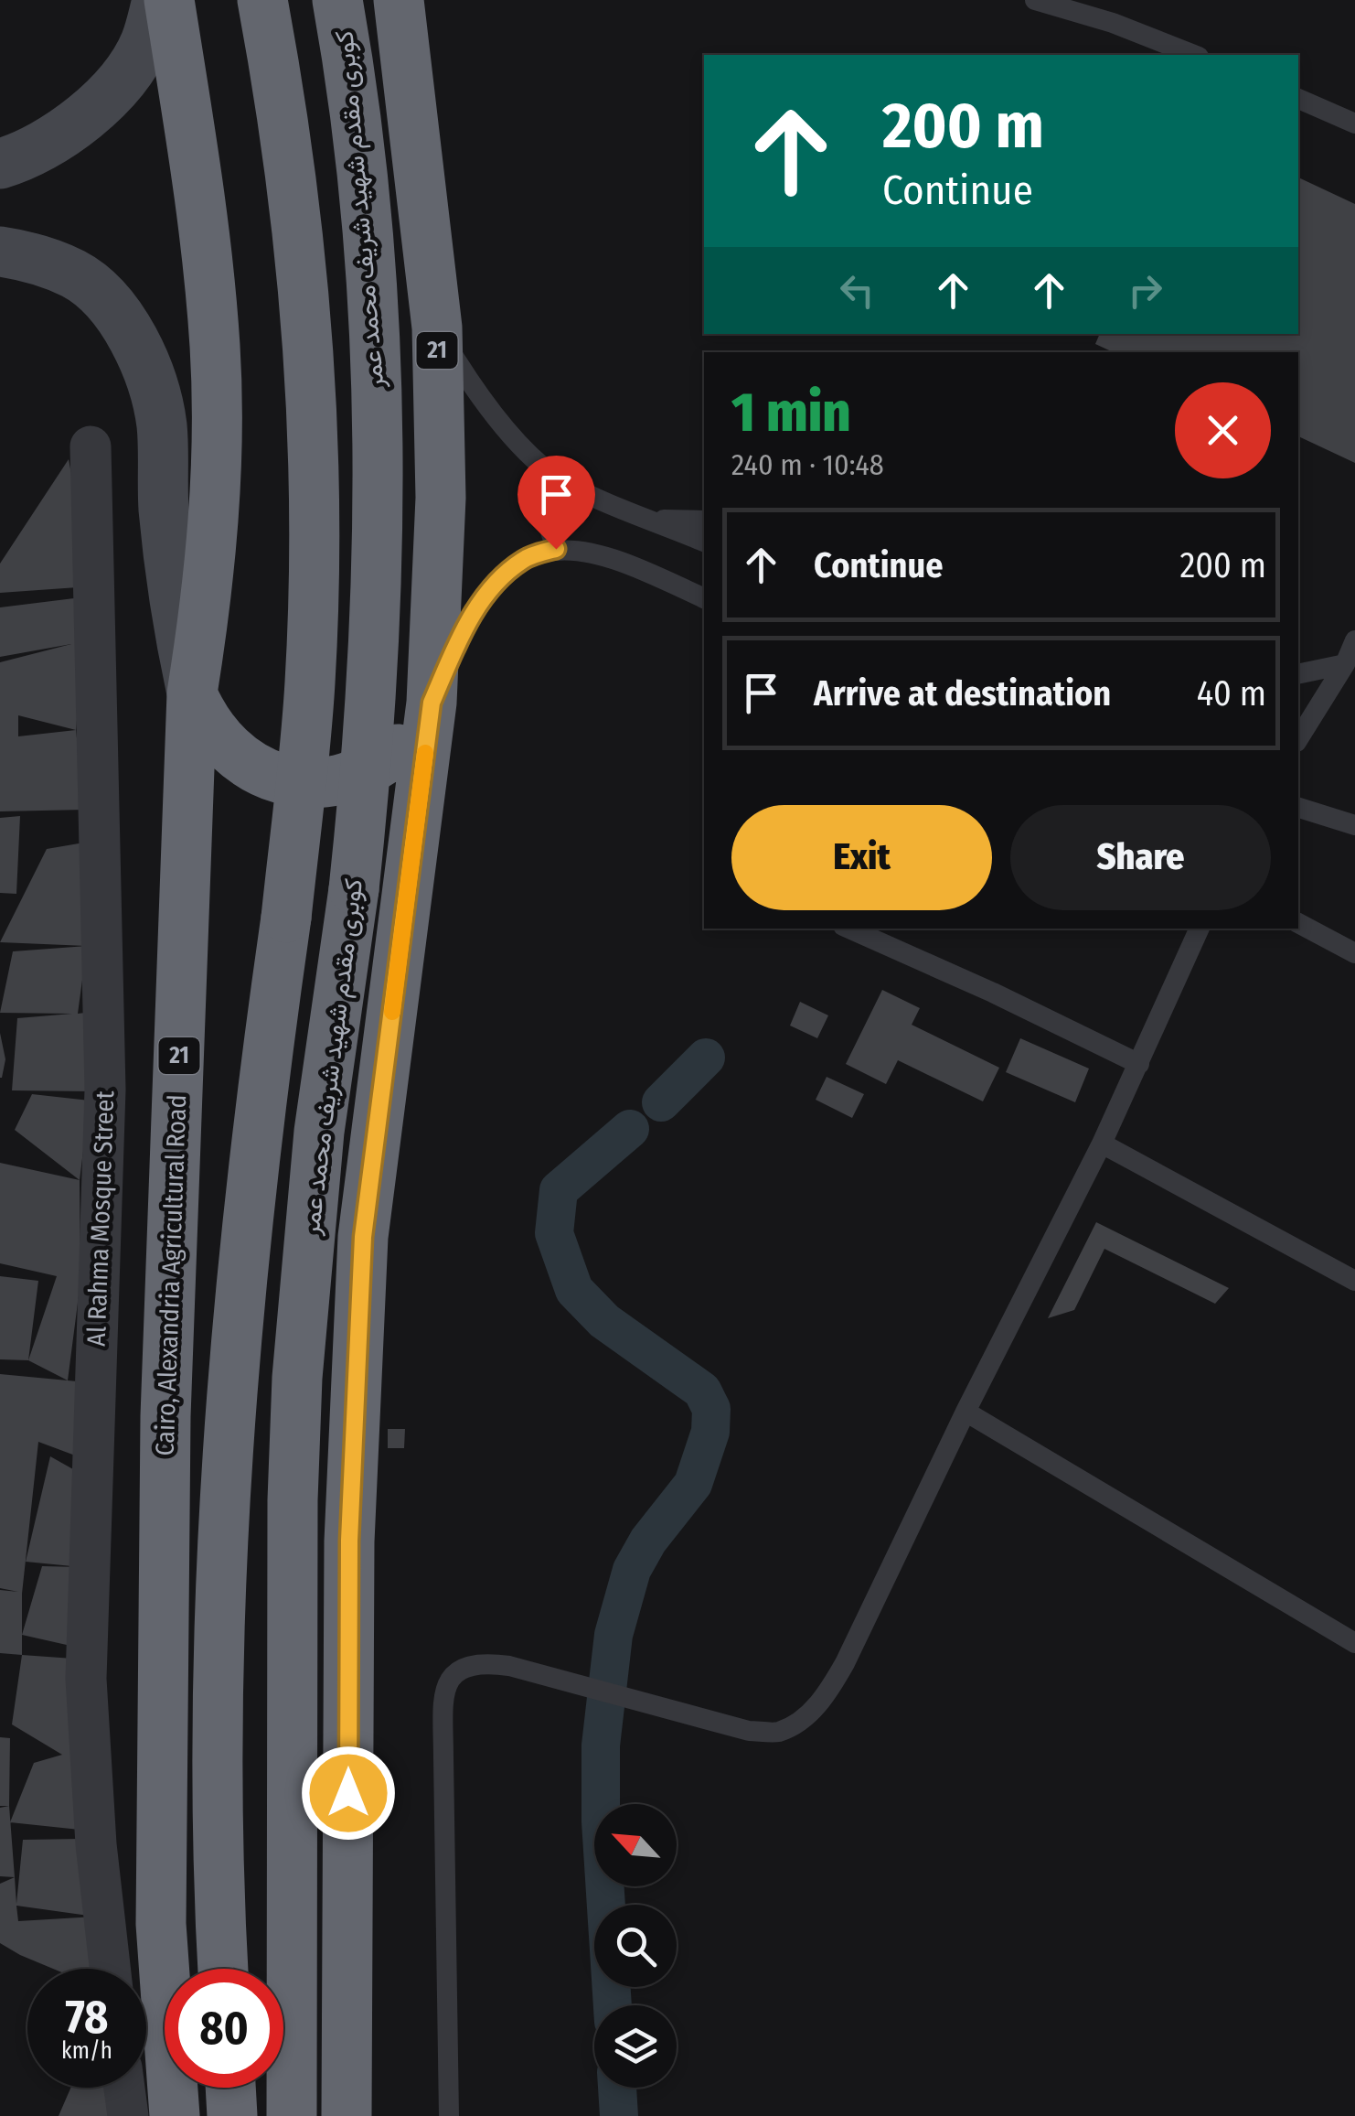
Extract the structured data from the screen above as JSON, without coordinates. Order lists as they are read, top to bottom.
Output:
{
  "streets": {
    "highway": ["كوبرى مقدم شهيد شريف محمد عمر", "21", "Cairo, Alexandria Agricultural Road"],
    "street": ["Al Rahma Mosque Street"]
  },
  "north": "top left",
  "page": {
    "turn": ["200 m", "Continue"],
    "heading": ["1 min", "240 m · 10:48"],
    "list": [
      {
        "name": "Continue",
        "value": "200 m"
      },
      {
        "name": "Arrive at destination",
        "value": "40 m"
      }
    ],
    "buttons": ["Exit", "Share"],
    "speed": "78 km/h",
    "limit": "80"
  }
}
